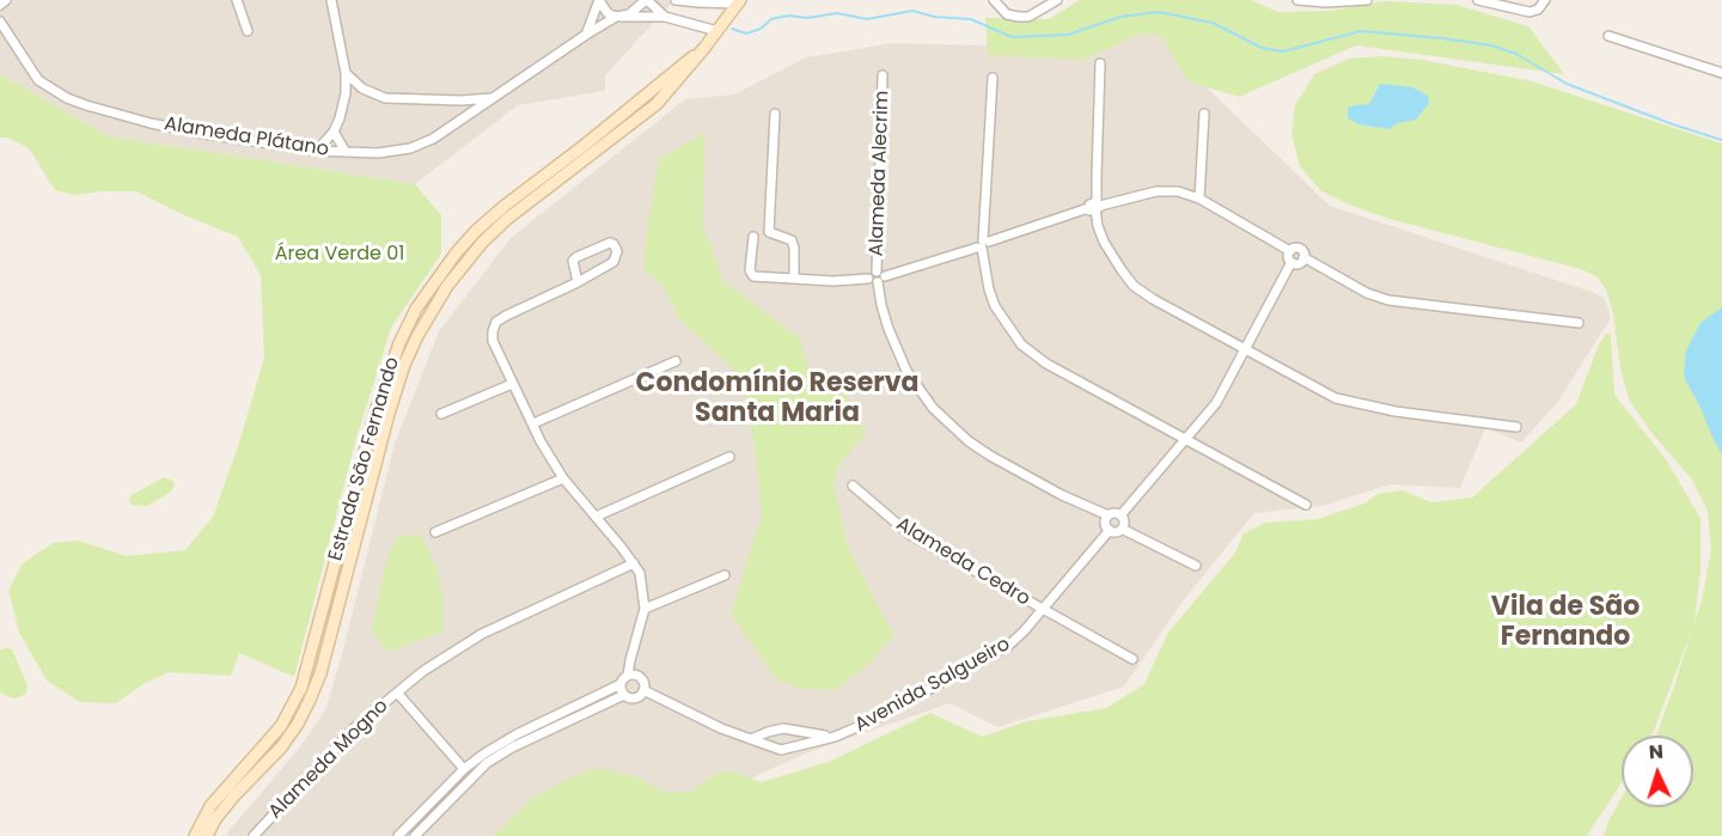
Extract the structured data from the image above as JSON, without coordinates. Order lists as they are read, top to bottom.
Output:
{
  "streets": {
    "main road": ["Estrada São Fernando"],
    "street": [
      "Alameda Plátano",
      "Alameda Alecrim",
      "Alameda Cedro",
      "Avenida Salgueiro",
      "Alameda Mogno"
    ]
  },
  "crossings": [
    ["Alameda Alecrim", "Avenida Salgueiro"],
    ["Alameda Cedro", "Avenida Salgueiro"]
  ],
  "districts": ["Condomínio Reserva Santa Maria", "Vila de São Fernando"],
  "parks": ["Área Verde 01"],
  "north": "top"
}
